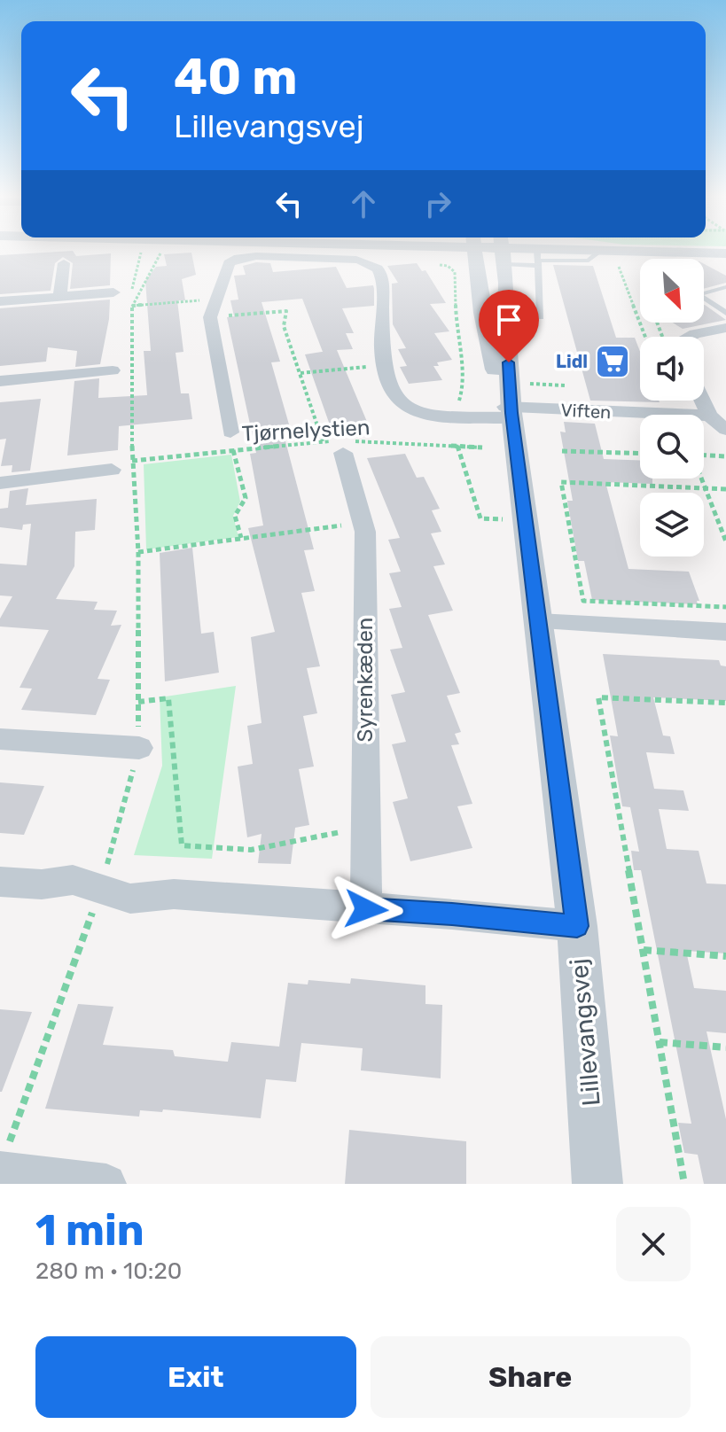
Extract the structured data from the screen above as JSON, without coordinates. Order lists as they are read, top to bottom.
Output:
{
  "streets": {
    "street": ["Viften", "Syrenkæden", "Lillevangsvej"],
    "path": ["Tjørnelystien"]
  },
  "crossings": [
    ["Viften", "Lillevangsvej"],
    ["Tjørnelystien", "Syrenkæden"]
  ],
  "places": {
    "supermarket": ["Lidl"]
  },
  "north": "bottom right",
  "page": {
    "turn": ["40 m", "Lillevangsvej"],
    "heading": ["1 min", "280 m · 10:20"],
    "buttons": ["Exit", "Share"]
  }
}
